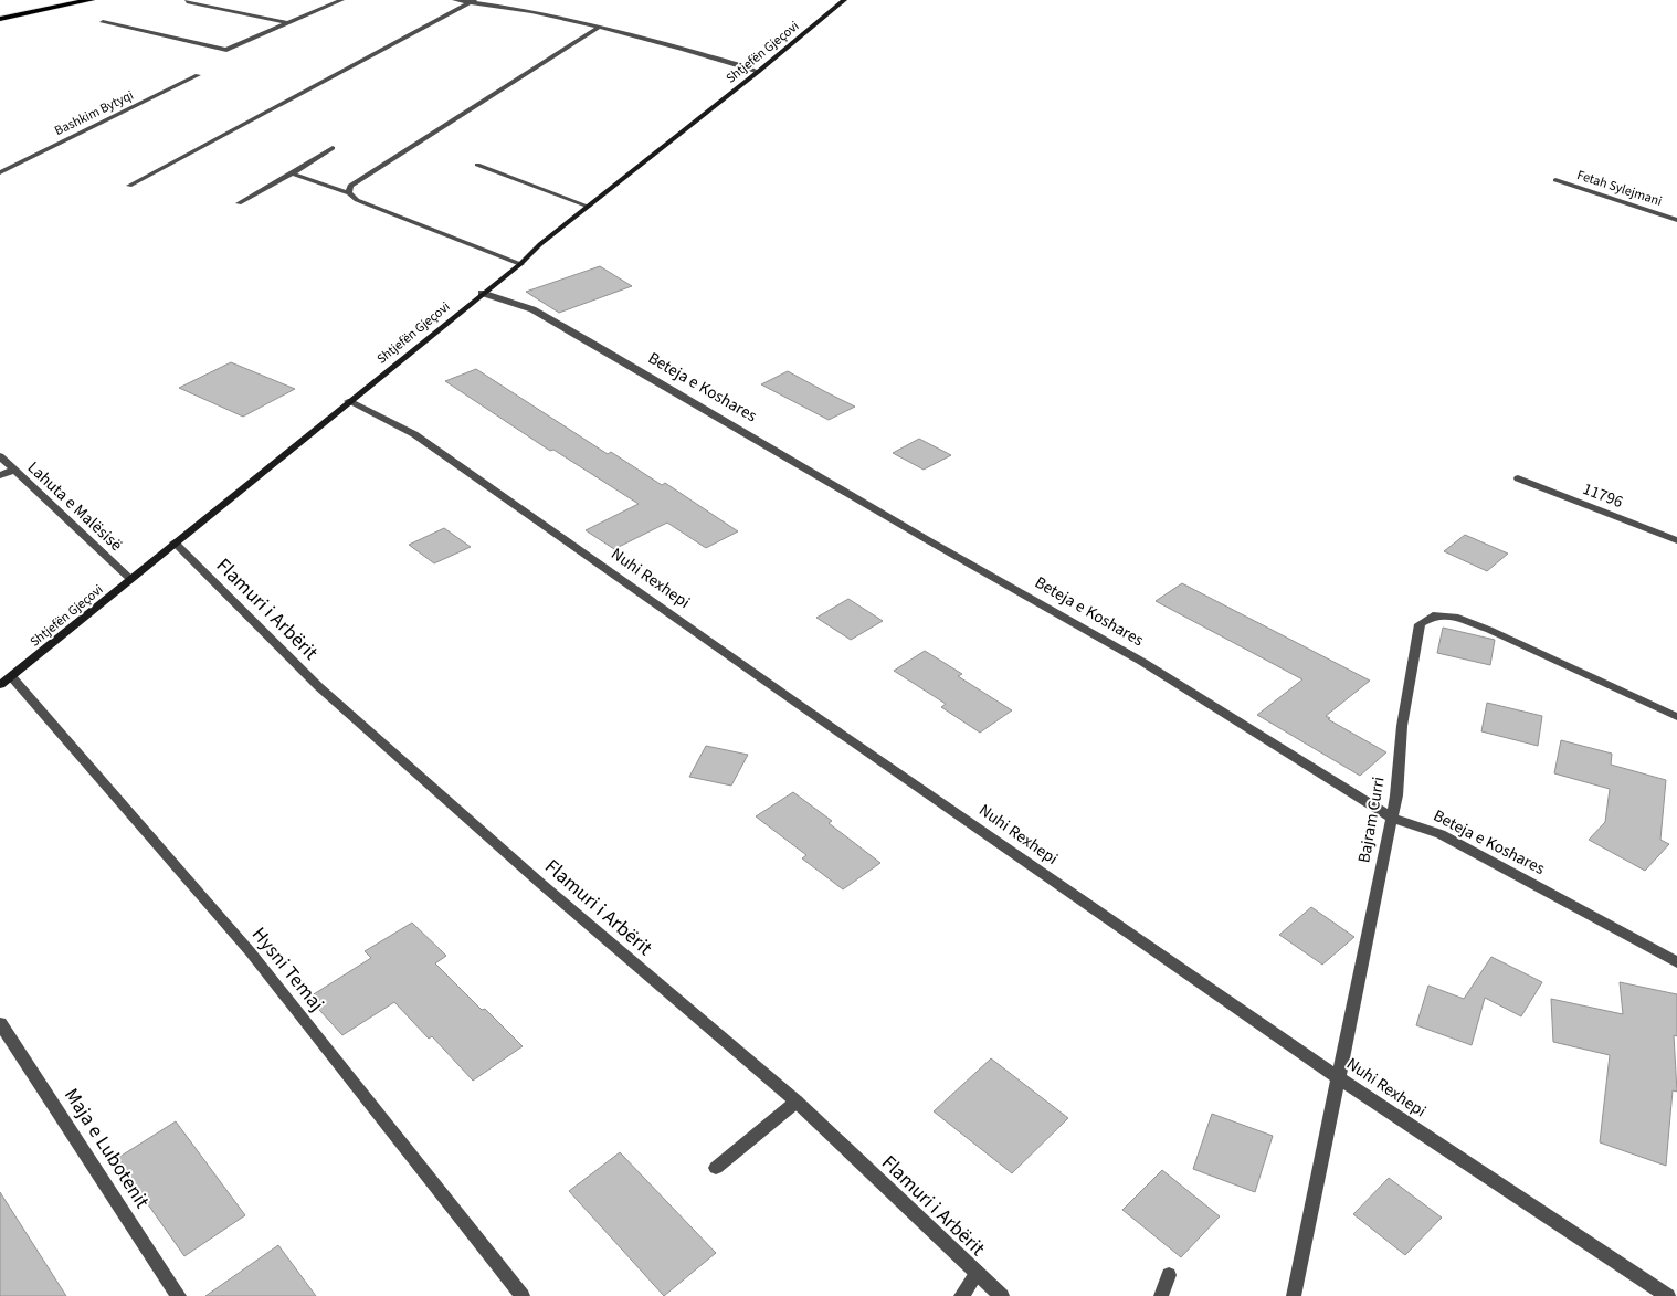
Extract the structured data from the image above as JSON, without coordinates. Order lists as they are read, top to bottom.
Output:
{
  "streets": {
    "street": [
      "Shtjefën Gjeçovi",
      "Bashkim Bytyqi",
      "Fetah Sylejmani",
      "Beteja e Koshares",
      "11796",
      "Lahuta e Malësisë",
      "Nuhi Rexhepi",
      "Flamuri i Arbërit",
      "Bajram Curri",
      "Hysni Temaj",
      "Maja e Lubotenit"
    ]
  },
  "crossings": [
    ["Shtjefën Gjeçovi", "Beteja e Koshares"],
    ["Shtjefën Gjeçovi", "Lahuta e Malësisë"],
    ["Shtjefën Gjeçovi", "Nuhi Rexhepi"],
    ["Shtjefën Gjeçovi", "Flamuri i Arbërit"],
    ["Shtjefën Gjeçovi", "Hysni Temaj"],
    ["Beteja e Koshares", "Bajram Curri"],
    ["Nuhi Rexhepi", "Bajram Curri"]
  ]
}
